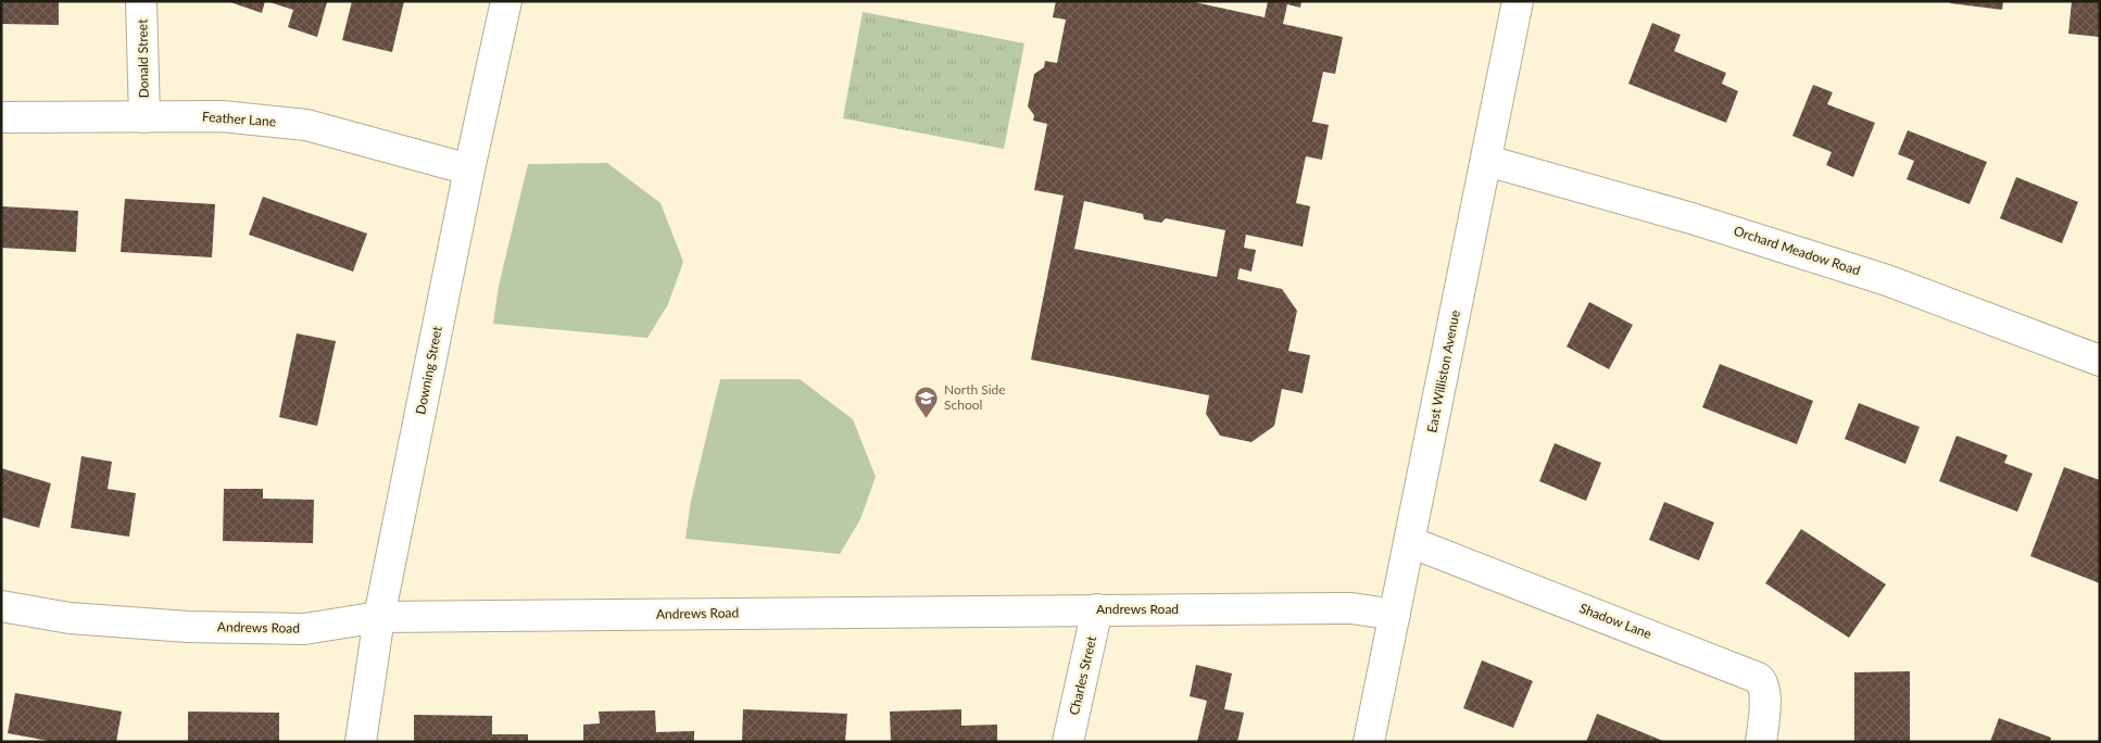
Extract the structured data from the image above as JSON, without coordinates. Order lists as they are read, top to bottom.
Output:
{
  "streets": {
    "street": [
      "Donald Street",
      "Feather Lane",
      "Orchard Meadow Road",
      "Downing Street",
      "East Williston Avenue",
      "Andrews Road",
      "Shadow Lane",
      "Charles Street"
    ]
  },
  "crossings": [
    ["Donald Street", "Feather Lane"],
    ["Feather Lane", "Downing Street"],
    ["Orchard Meadow Road", "East Williston Avenue"],
    ["Downing Street", "Andrews Road"],
    ["East Williston Avenue", "Andrews Road"],
    ["East Williston Avenue", "Shadow Lane"],
    ["Andrews Road", "Charles Street"]
  ],
  "places": {
    "school or university": ["North Side School"]
  }
}
